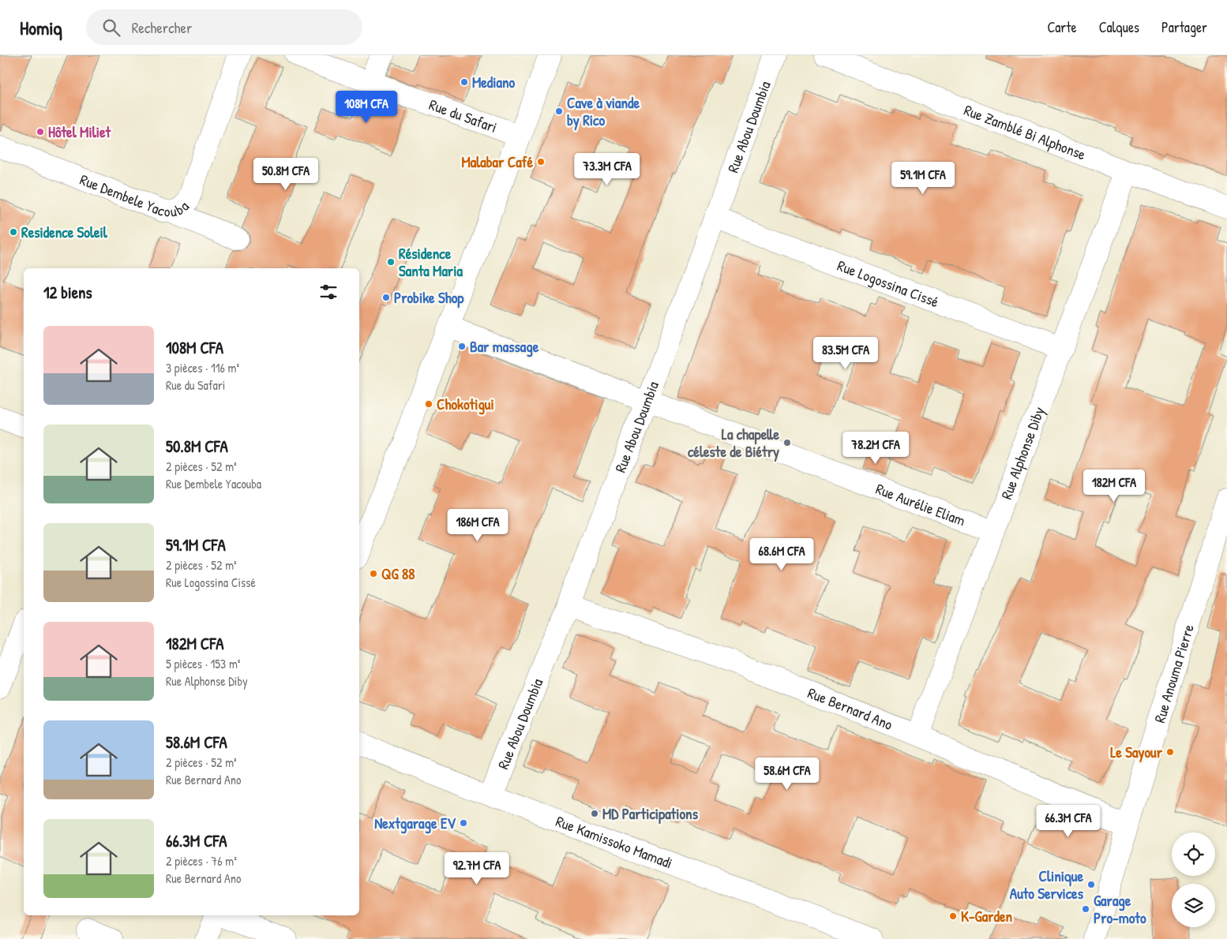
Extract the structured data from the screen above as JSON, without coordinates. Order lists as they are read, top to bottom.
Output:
{
  "streets": {
    "street": [
      "Rue du Safari",
      "Rue Abou Doumbia",
      "Rue Zamblé Bi Alphonse",
      "Rue Dembele Yacouba",
      "Rue Logossina Cissé",
      "Rue Alphonse Diby",
      "Rue Aurélie Eliam",
      "Rue Anouma Pierre",
      "Rue Bernard Ano",
      "Rue Kamissoko Mamadi"
    ]
  },
  "crossings": [
    ["Rue Abou Doumbia", "Rue Logossina Cissé"],
    ["Rue Abou Doumbia", "Rue Aurélie Eliam"],
    ["Rue Abou Doumbia", "Rue Bernard Ano"],
    ["Rue Abou Doumbia", "Rue Kamissoko Mamadi"],
    ["Rue Zamblé Bi Alphonse", "Rue Alphonse Diby"],
    ["Rue Logossina Cissé", "Rue Alphonse Diby"],
    ["Rue Alphonse Diby", "Rue Aurélie Eliam"],
    ["Rue Alphonse Diby", "Rue Bernard Ano"],
    ["Rue Anouma Pierre", "Rue Bernard Ano"]
  ],
  "places": [
    "Mediano",
    "Cave à viande by Rico",
    "Hôtel Miliet",
    "Malabar Café",
    "Residence Soleil",
    "Résidence Santa Maria",
    "Probike Shop",
    "Bar massage",
    "Chokotigui",
    "La chapelle céleste de Biétry",
    "QG 88",
    "Le Sayour",
    "MD Participations",
    "Nextgarage EV",
    "Clinique Auto Services",
    "Garage Pro-moto",
    "K-Garden"
  ],
  "page": {
    "header": "Homiq",
    "search": "Rechercher",
    "nav": ["Carte", "Calques", "Partager"],
    "price": [
      "108M CFA",
      "73.3M CFA",
      "50.8M CFA",
      "59.1M CFA",
      "83.5M CFA",
      "78.2M CFA",
      "182M CFA",
      "186M CFA",
      "68.6M CFA",
      "58.6M CFA",
      "66.3M CFA",
      "92.7M CFA"
    ],
    "heading": "12 biens",
    "list": [
      {
        "name": "108M CFA",
        "note": "3 pièces · 116 m² · Rue du Safari"
      },
      {
        "name": "50.8M CFA",
        "note": "2 pièces · 52 m² · Rue Dembele Yacouba"
      },
      {
        "name": "59.1M CFA",
        "note": "2 pièces · 52 m² · Rue Logossina Cissé"
      },
      {
        "name": "182M CFA",
        "note": "5 pièces · 153 m² · Rue Alphonse Diby"
      },
      {
        "name": "58.6M CFA",
        "note": "2 pièces · 52 m² · Rue Bernard Ano"
      },
      {
        "name": "66.3M CFA",
        "note": "2 pièces · 76 m² · Rue Bernard Ano"
      }
    ]
  }
}
